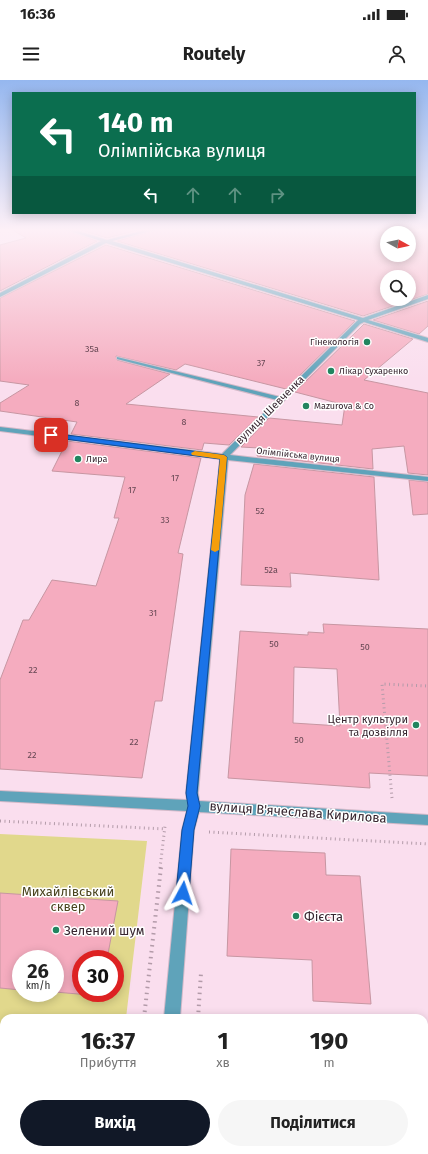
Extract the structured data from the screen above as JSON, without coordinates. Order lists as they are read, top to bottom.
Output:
{
  "streets": {
    "street": ["вулиця Шевченка", "Олімпійська вулиця", "вулиця В'ячеслава Кирилова"]
  },
  "crossings": [
    ["вулиця Шевченка", "Олімпійська вулиця"]
  ],
  "parks": ["Михайлівський сквер"],
  "places": [
    "Гінекологія",
    "Лікар Сухаренко",
    "Mazurova & Co",
    "Лира",
    "Центр культури та дозвілля",
    "Фієста",
    "Зелений шум"
  ],
  "house_numbers": [
    "35а",
    "37",
    "8",
    "8",
    "17",
    "17",
    "52",
    "33",
    "52а",
    "31",
    "50",
    "50",
    "22",
    "50",
    "22",
    "22"
  ],
  "north": "right",
  "page": {
    "status": "16:36",
    "header": "Routely",
    "turn": ["140 m", "Олімпійська вулиця"],
    "speed": "26 km/h",
    "limit": "30",
    "eta": [
      "16:37",
      "Прибуття",
      "1",
      "хв",
      "190",
      "m"
    ],
    "buttons": ["Вихід", "Поділитися"]
  }
}
